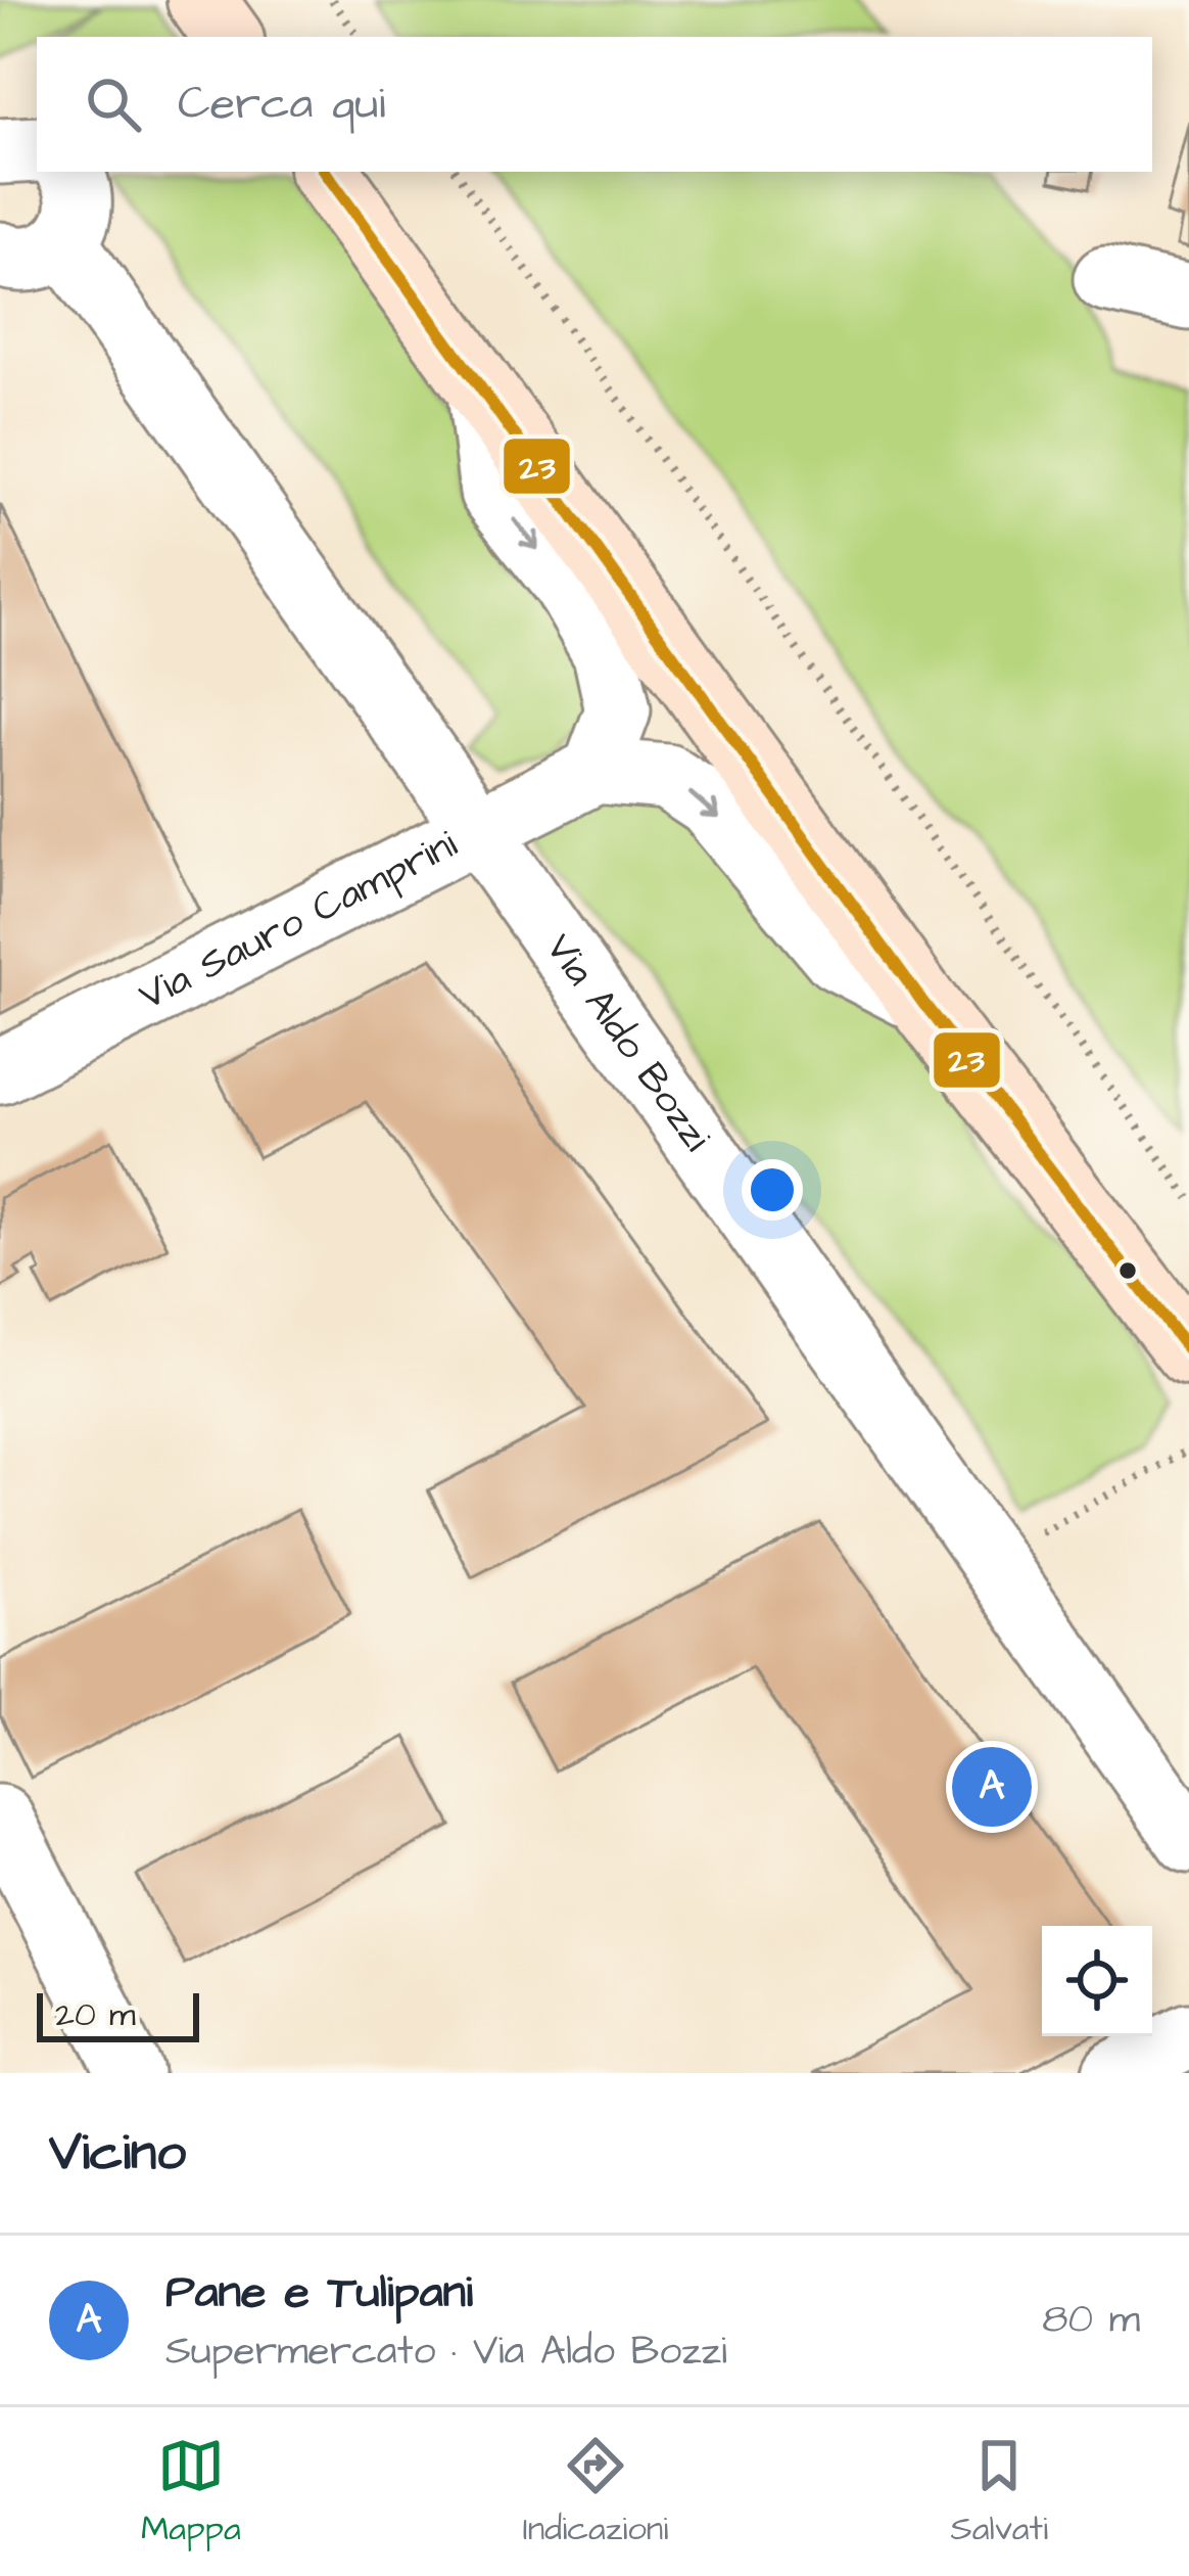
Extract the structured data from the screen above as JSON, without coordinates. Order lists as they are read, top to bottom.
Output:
{
  "streets": {
    "street": ["Via Sauro Camprini", "Via Aldo Bozzi"]
  },
  "crossings": [
    ["Via Sauro Camprini", "Via Aldo Bozzi"]
  ],
  "lines": ["transit line 23"],
  "scale_bar": "20 m",
  "page": {
    "search": "Cerca qui",
    "pins": "A",
    "scale": "20 m",
    "heading": "Vicino",
    "list": [
      {
        "mark": "A",
        "name": "Pane e Tulipani",
        "note": "Supermercato · Via Aldo Bozzi",
        "value": "80 m"
      }
    ],
    "nav": ["Mappa", "Indicazioni", "Salvati"]
  }
}
